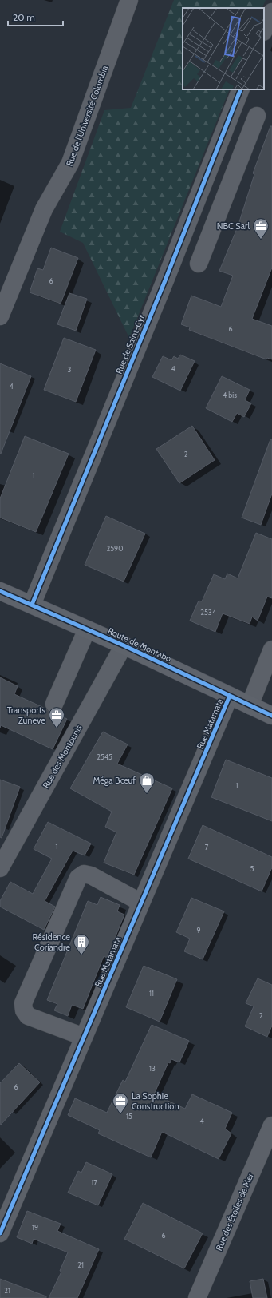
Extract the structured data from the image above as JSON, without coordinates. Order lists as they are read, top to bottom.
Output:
{
  "streets": {
    "main road": ["Route de Montabo"],
    "street": [
      "Rue de l'Université Colombia",
      "Rue de Saint-Cyr",
      "Rue Matamata",
      "Rue des Montounis",
      "Rue des Étoiles de Mer"
    ]
  },
  "crossings": [
    ["Rue de Saint-Cyr", "Route de Montabo"],
    ["Route de Montabo", "Rue Matamata"],
    ["Route de Montabo", "Rue des Montounis"]
  ],
  "places": {
    "office": ["NBC Sarl", "Transports Zuneve", "La Sophie Construction"],
    "shop": ["Méga Bœuf"],
    "building": ["Résidence Coriandre"]
  },
  "house_numbers": [
    "6",
    "6",
    "4",
    "3",
    "4",
    "4 bis",
    "2",
    "1",
    "2590",
    "2534",
    "2545",
    "1",
    "1",
    "7",
    "5",
    "9",
    "11",
    "2",
    "13",
    "6",
    "15",
    "4",
    "17",
    "19",
    "6",
    "21",
    "21"
  ],
  "scale_bar": "20 m"
}
